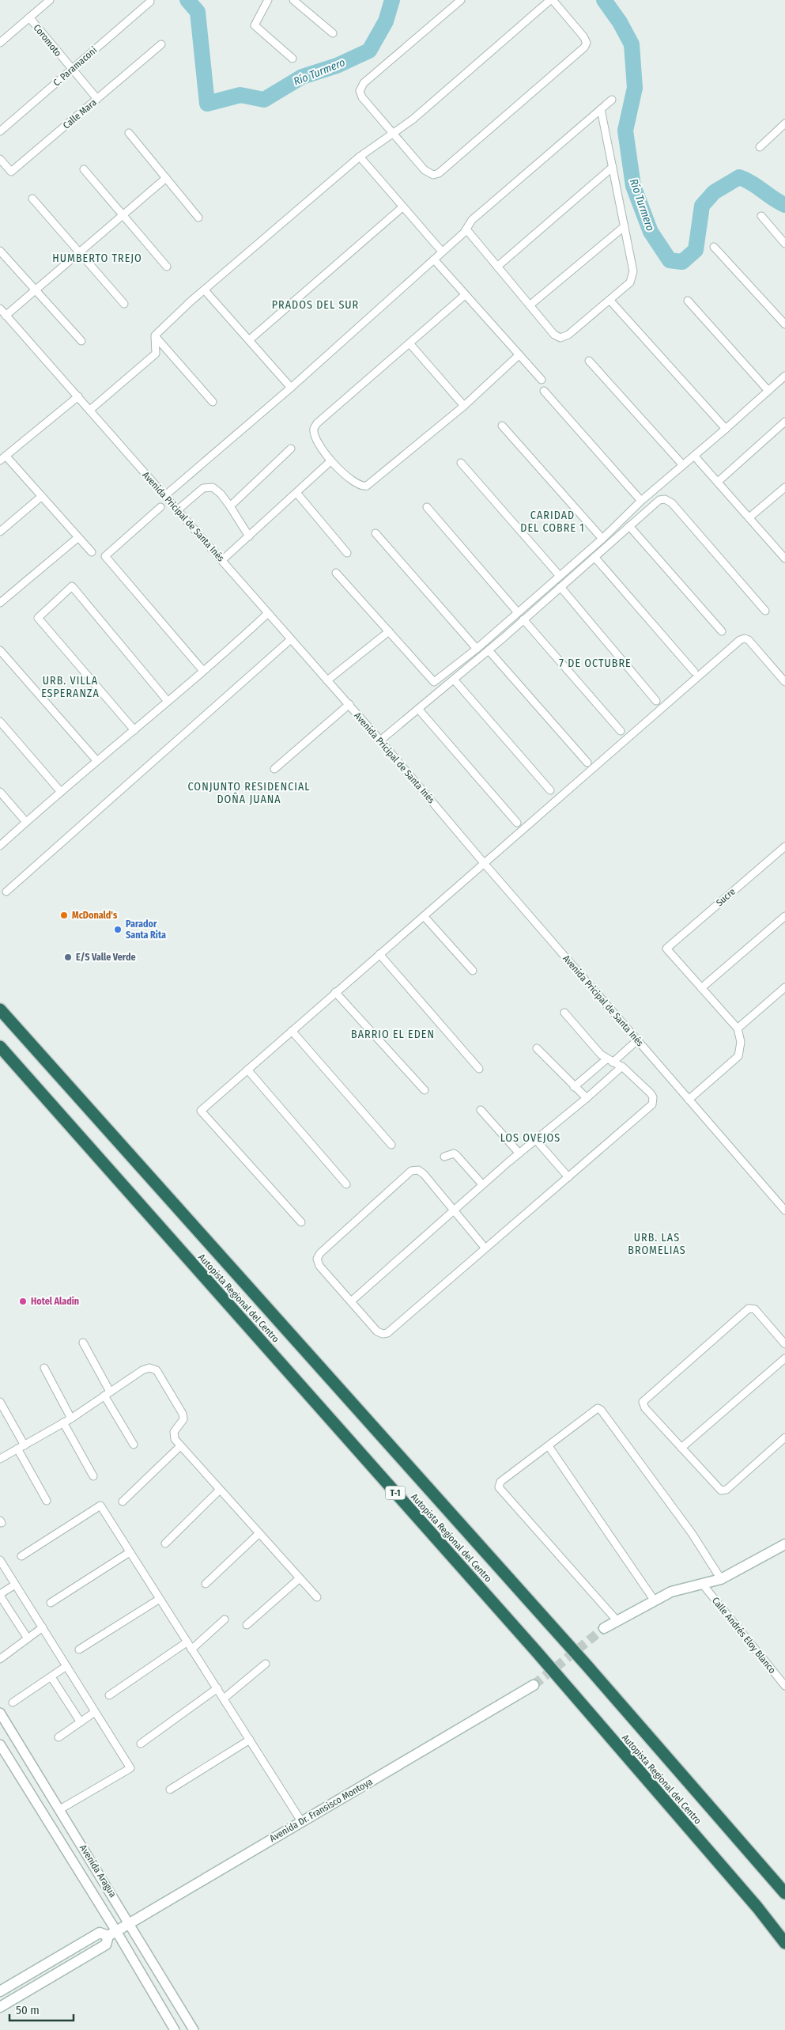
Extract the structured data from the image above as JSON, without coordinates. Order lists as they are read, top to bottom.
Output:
{
  "streets": {
    "highway": ["Autopista Regional del Centro", "T-1"],
    "main road": ["Avenida Dr. Fransisco Montoya"],
    "street": [
      "Coromoto",
      "C. Paramaconi",
      "Calle Mara",
      "Avenida Pricipal de Santa Inés",
      "Sucre",
      "Calle Andrés Eloy Blanco",
      "Avenida Aragua"
    ]
  },
  "crossings": [
    ["Coromoto", "C. Paramaconi"],
    ["Coromoto", "Calle Mara"],
    ["Avenida Dr. Fransisco Montoya", "Avenida Aragua"]
  ],
  "districts": [
    "HUMBERTO TREJO",
    "PRADOS DEL SUR",
    "CARIDAD DEL COBRE 1",
    "7 DE OCTUBRE",
    "URB. VILLA ESPERANZA",
    "CONJUNTO RESIDENCIAL DOÑA JUANA",
    "BARRIO EL EDEN",
    "LOS OVEJOS",
    "URB. LAS BROMELIAS"
  ],
  "water": ["Río Turmero"],
  "places": [
    "McDonald's",
    "Parador Santa Rita",
    "E/S Valle Verde",
    "Hotel Aladin"
  ],
  "scale_bar": "50 m"
}
